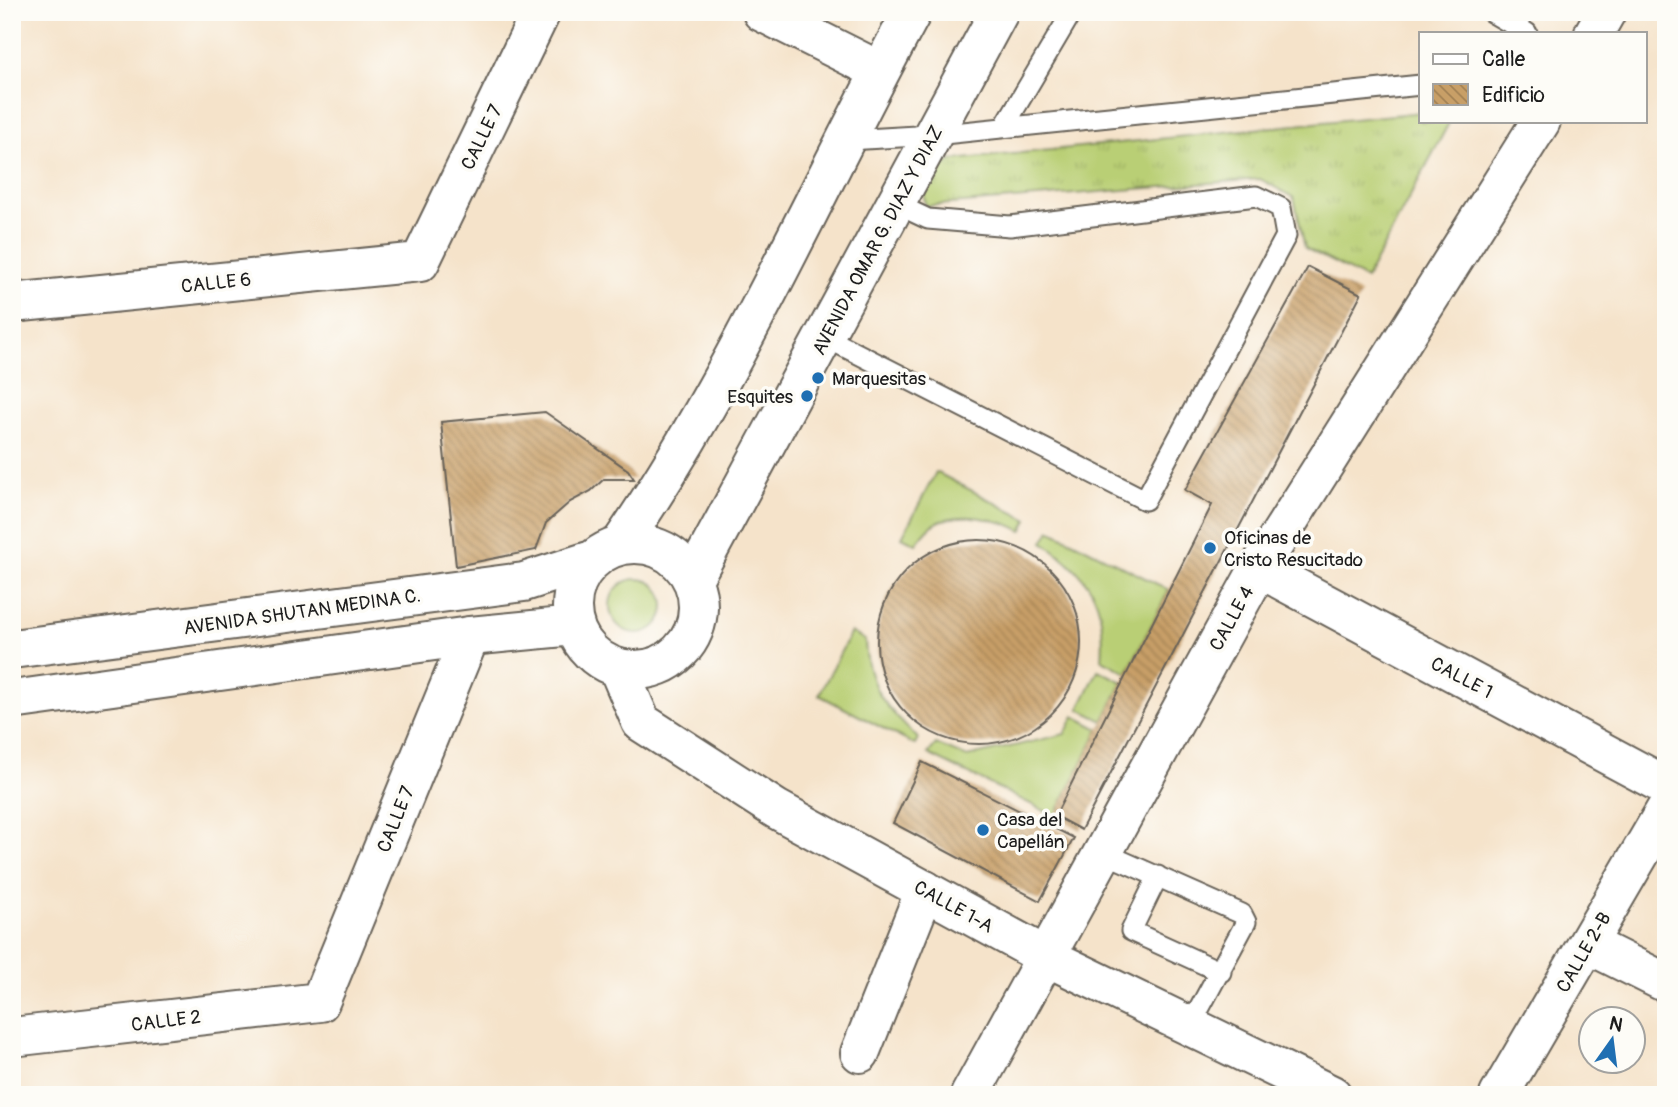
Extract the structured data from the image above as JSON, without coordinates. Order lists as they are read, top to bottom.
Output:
{
  "streets": {
    "street": [
      "CALLE 7",
      "AVENIDA OMAR G. DIAZ Y DIAZ",
      "CALLE 6",
      "AVENIDA SHUTAN MEDINA C.",
      "CALLE 4",
      "CALLE 1",
      "CALLE 1-A",
      "CALLE 2-B",
      "CALLE 2"
    ]
  },
  "crossings": [
    ["CALLE 7", "CALLE 6"],
    ["CALLE 7", "CALLE 2"],
    ["AVENIDA OMAR G. DIAZ Y DIAZ", "AVENIDA SHUTAN MEDINA C."],
    ["AVENIDA OMAR G. DIAZ Y DIAZ", "CALLE 1-A"],
    ["AVENIDA SHUTAN MEDINA C.", "CALLE 1-A"],
    ["CALLE 4", "CALLE 1"],
    ["CALLE 4", "CALLE 1-A"]
  ],
  "places": [
    "Marquesitas",
    "Esquites",
    "Oficinas de Cristo Resucitado",
    "Casa del Capellán"
  ],
  "legend": ["Calle", "Edificio"],
  "north": "top"
}
